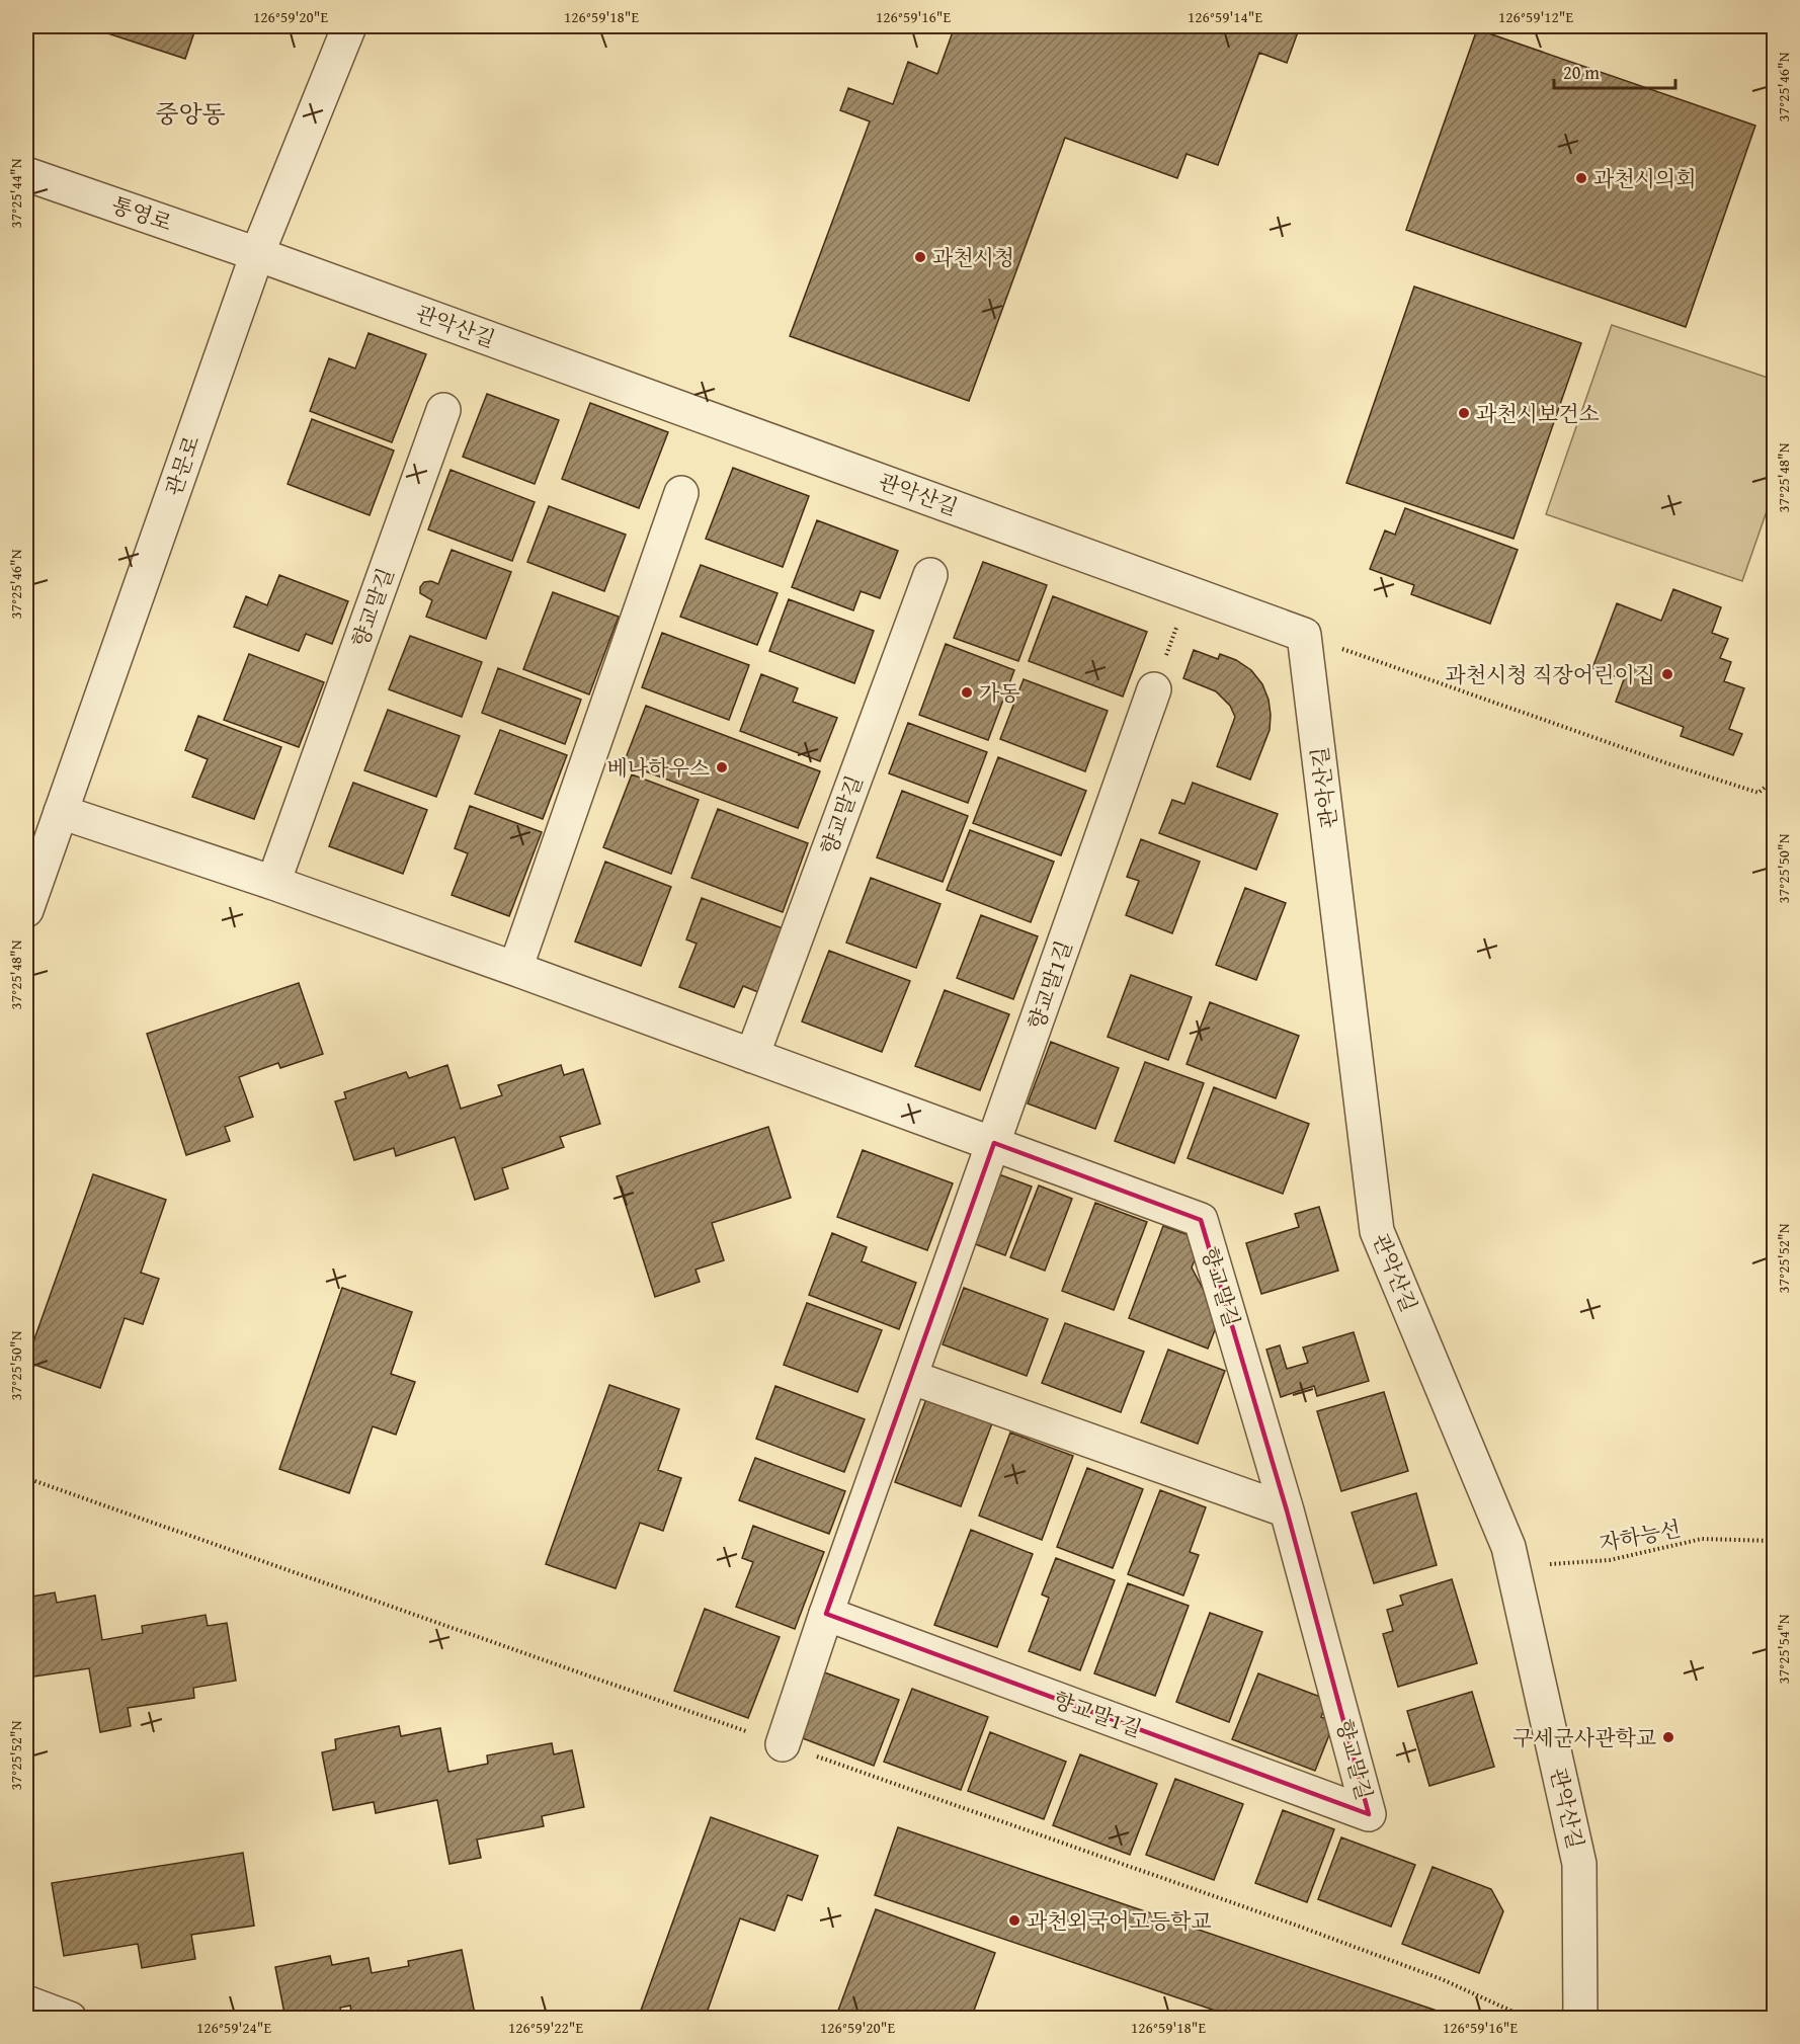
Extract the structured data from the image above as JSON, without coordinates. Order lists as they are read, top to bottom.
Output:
{
  "streets": {
    "street": [
      "통영로",
      "관악산길",
      "관문로",
      "향교말길",
      "향교말1길"
    ],
    "path": ["자하능선"]
  },
  "crossings": [
    ["통영로", "관악산길"],
    ["통영로", "관문로"],
    ["관악산길", "관문로"],
    ["관악산길", "자하능선"],
    ["관문로", "향교말길"],
    ["향교말길", "향교말1길"]
  ],
  "districts": ["중앙동"],
  "places": [
    "과천시의회",
    "과천시청",
    "과천시보건소",
    "과천시청 직장어린이집",
    "가동",
    "베나하우스",
    "구세군사관학교",
    "과천외국어고등학교"
  ],
  "scale_bar": "20 m",
  "coordinates": [
    "126°59'20\"E",
    "126°59'18\"E",
    "126°59'16\"E",
    "126°59'14\"E",
    "126°59'12\"E",
    "37°25'46\"N",
    "37°25'44\"N",
    "37°25'48\"N",
    "37°25'50\"N",
    "37°25'52\"N",
    "37°25'54\"N",
    "126°59'24\"E",
    "126°59'22\"E"
  ]
}
